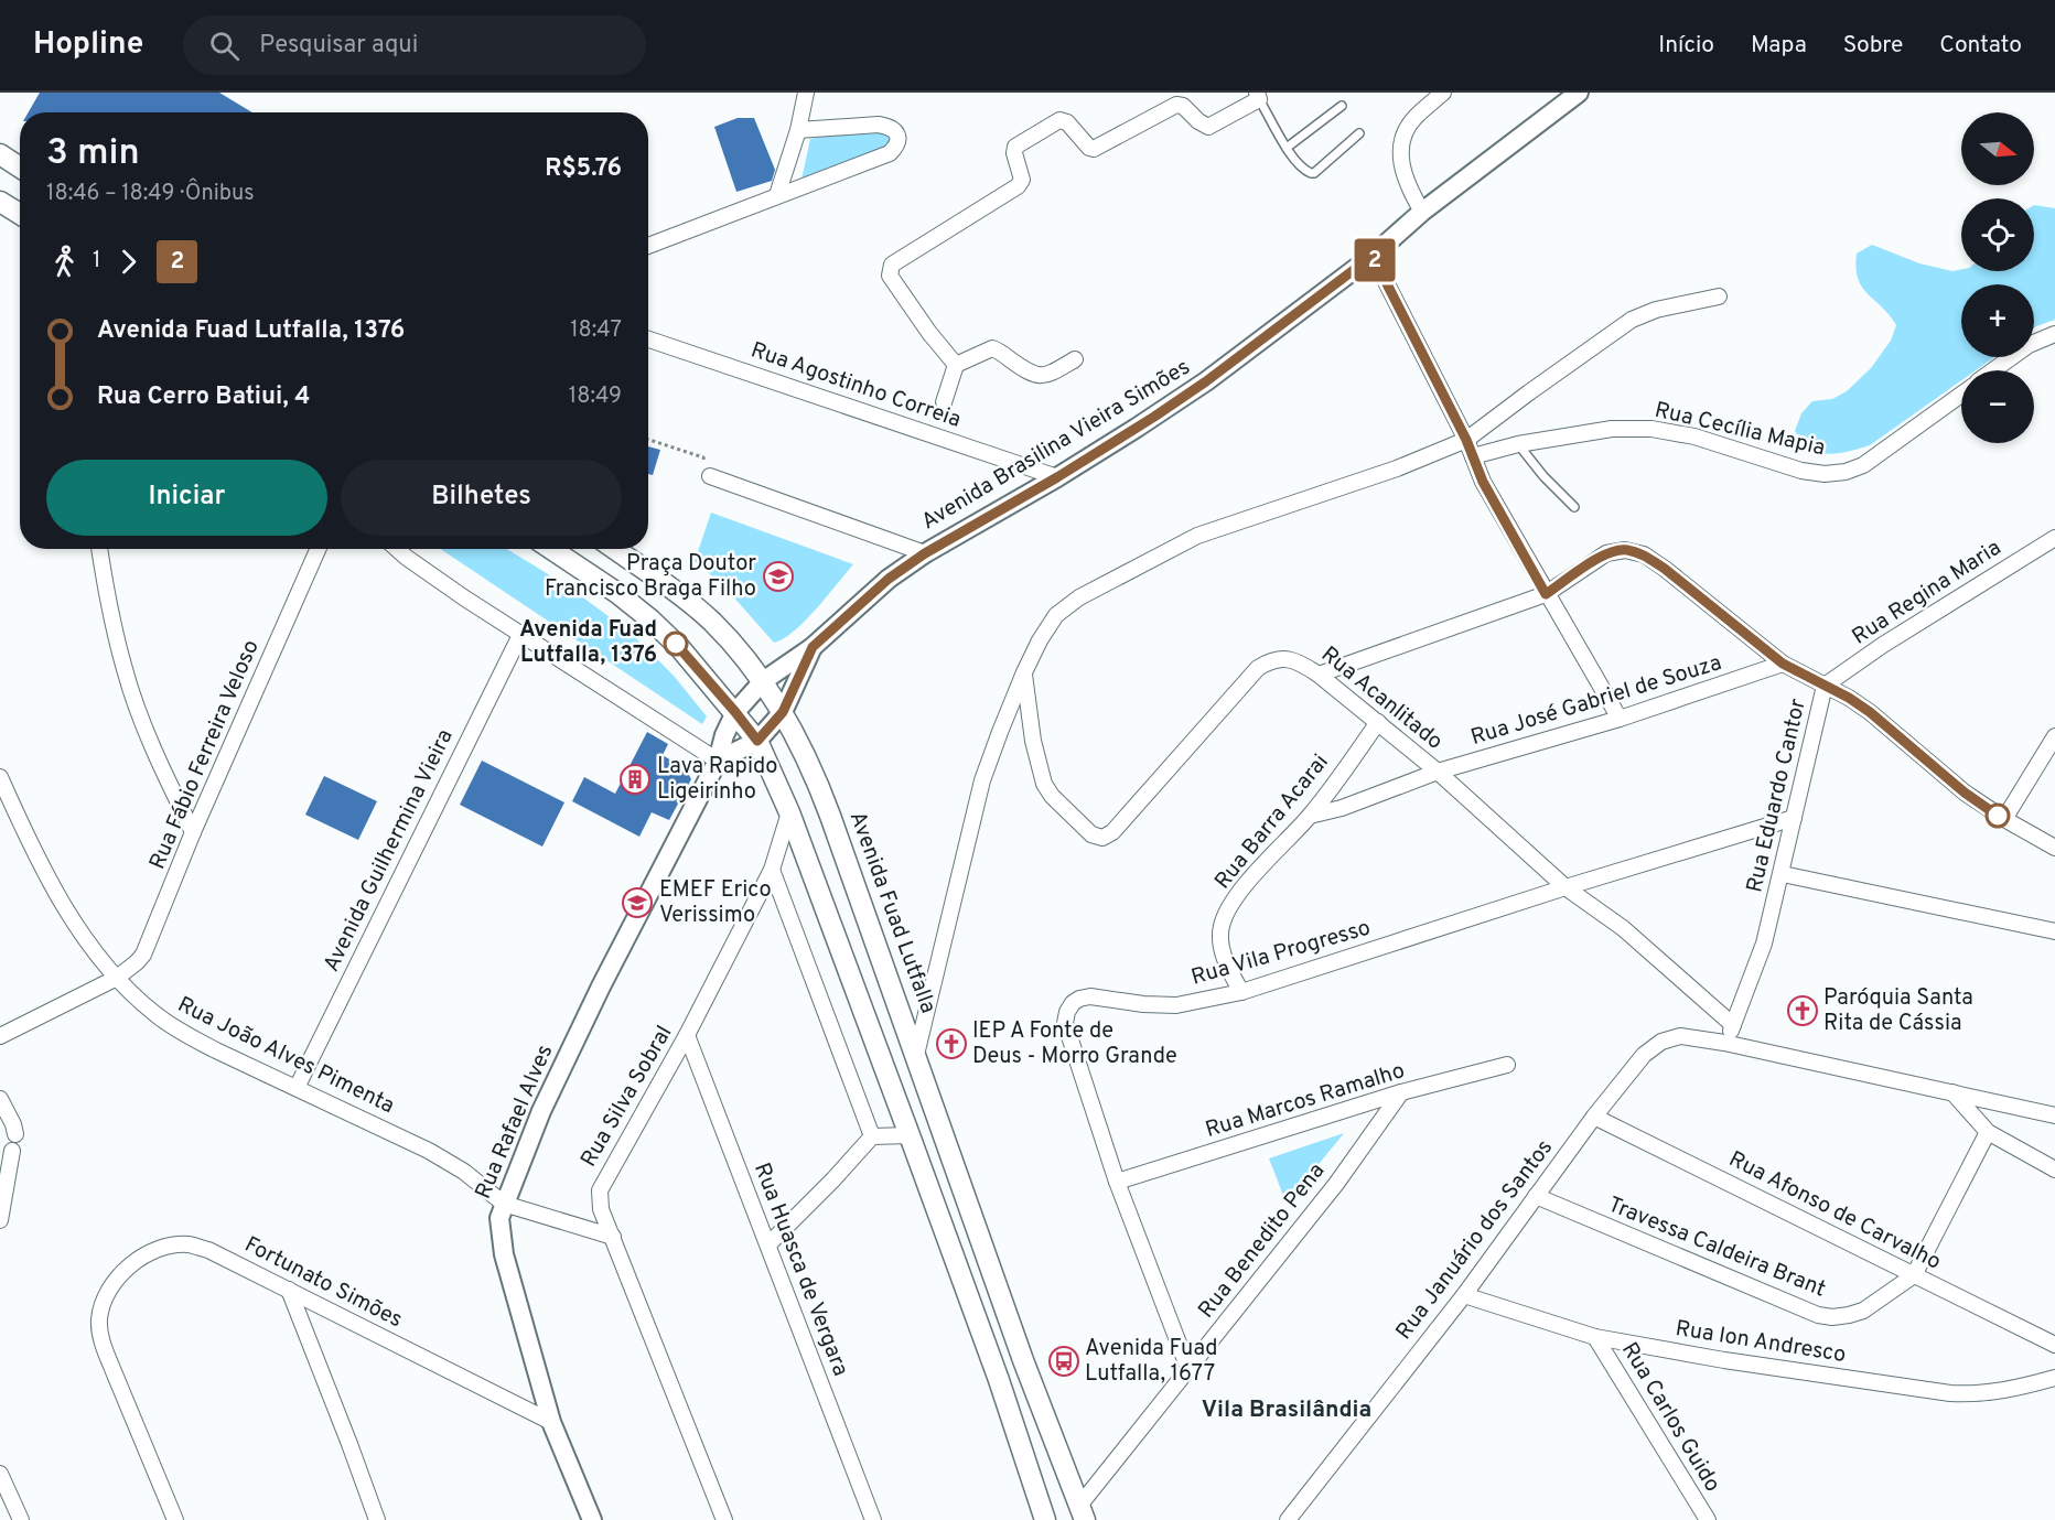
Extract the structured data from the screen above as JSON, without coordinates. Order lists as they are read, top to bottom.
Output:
{
  "streets": {
    "main road": ["Avenida Fuad Lutfalla"],
    "street": [
      "Rua Agostinho Correia",
      "Rua Cecília Mapia",
      "Avenida Brasilina Vieira Simões",
      "Rua Regina Maria",
      "Rua Acanlitado",
      "Rua José Gabriel de Souza",
      "Rua Fábio Ferreira Veloso",
      "Rua Eduardo Cantor",
      "Rua Barra Acarai",
      "Avenida Guilhermina Vieira",
      "Rua Vila Progresso",
      "Rua João Alves Pimenta",
      "Rua Silva Sobral",
      "Rua Marcos Ramalho",
      "Rua Rafael Alves",
      "Rua Afonso de Carvalho",
      "Rua Januário dos Santos",
      "Rua Benedito Pena",
      "Travessa Caldeira Brant",
      "Rua Huasca de Vergara",
      "Fortunato Simões",
      "Rua Ion Andresco",
      "Rua Carlos Guido"
    ]
  },
  "crossings": [
    ["Rua Agostinho Correia", "Avenida Brasilina Vieira Simões"],
    ["Avenida Brasilina Vieira Simões", "Avenida Fuad Lutfalla"],
    ["Avenida Brasilina Vieira Simões", "Rua Rafael Alves"],
    ["Rua Regina Maria", "Rua Eduardo Cantor"],
    ["Rua Acanlitado", "Rua José Gabriel de Souza"],
    ["Rua Acanlitado", "Rua Eduardo Cantor"],
    ["Rua Acanlitado", "Rua Barra Acarai"],
    ["Rua Acanlitado", "Rua Vila Progresso"],
    ["Rua José Gabriel de Souza", "Rua Eduardo Cantor"],
    ["Rua José Gabriel de Souza", "Rua Barra Acarai"],
    ["Rua Fábio Ferreira Veloso", "Rua João Alves Pimenta"],
    ["Rua Eduardo Cantor", "Rua Vila Progresso"],
    ["Rua Eduardo Cantor", "Rua Januário dos Santos"],
    ["Rua Barra Acarai", "Rua Vila Progresso"],
    ["Avenida Guilhermina Vieira", "Rua João Alves Pimenta"],
    ["Avenida Fuad Lutfalla", "Rua Benedito Pena"],
    ["Rua Vila Progresso", "Rua Marcos Ramalho"],
    ["Rua Vila Progresso", "Rua Benedito Pena"],
    ["Rua João Alves Pimenta", "Rua Rafael Alves"],
    ["Rua Silva Sobral", "Rua Huasca de Vergara"],
    ["Rua Marcos Ramalho", "Rua Benedito Pena"],
    ["Rua Rafael Alves", "Fortunato Simões"],
    ["Rua Afonso de Carvalho", "Rua Januário dos Santos"],
    ["Rua Afonso de Carvalho", "Travessa Caldeira Brant"],
    ["Rua Januário dos Santos", "Travessa Caldeira Brant"],
    ["Rua Januário dos Santos", "Rua Ion Andresco"],
    ["Rua Ion Andresco", "Rua Carlos Guido"]
  ],
  "districts": ["Vila Brasilândia"],
  "places": {
    "school or university": ["Praça Doutor Francisco Braga Filho", "EMEF Erico Verissimo"],
    "other": ["Avenida Fuad Lutfalla, 1376"],
    "building": ["Lava Rapido Ligeirinho"],
    "church": ["Paróquia Santa Rita de Cássia", "IEP A Fonte de Deus - Morro Grande"],
    "bus stop": ["Avenida Fuad Lutfalla, 1677"]
  },
  "lines": ["bus line 2"],
  "north": "right",
  "page": {
    "header": "Hopline",
    "search": "Pesquisar aqui",
    "nav": [
      "Início",
      "Mapa",
      "Sobre",
      "Contato"
    ],
    "on_map": "2",
    "map_buttons": ["+", "−"],
    "heading": ["3 min", "18:46 – 18:49 · Ônibus", "R$5.76"],
    "legs": ["1", "2"],
    "list": [
      {
        "name": "Avenida Fuad Lutfalla, 1376",
        "value": "18:47"
      },
      {
        "name": "Rua Cerro Batiui, 4",
        "value": "18:49"
      }
    ],
    "buttons": ["Iniciar", "Bilhetes"]
  }
}
